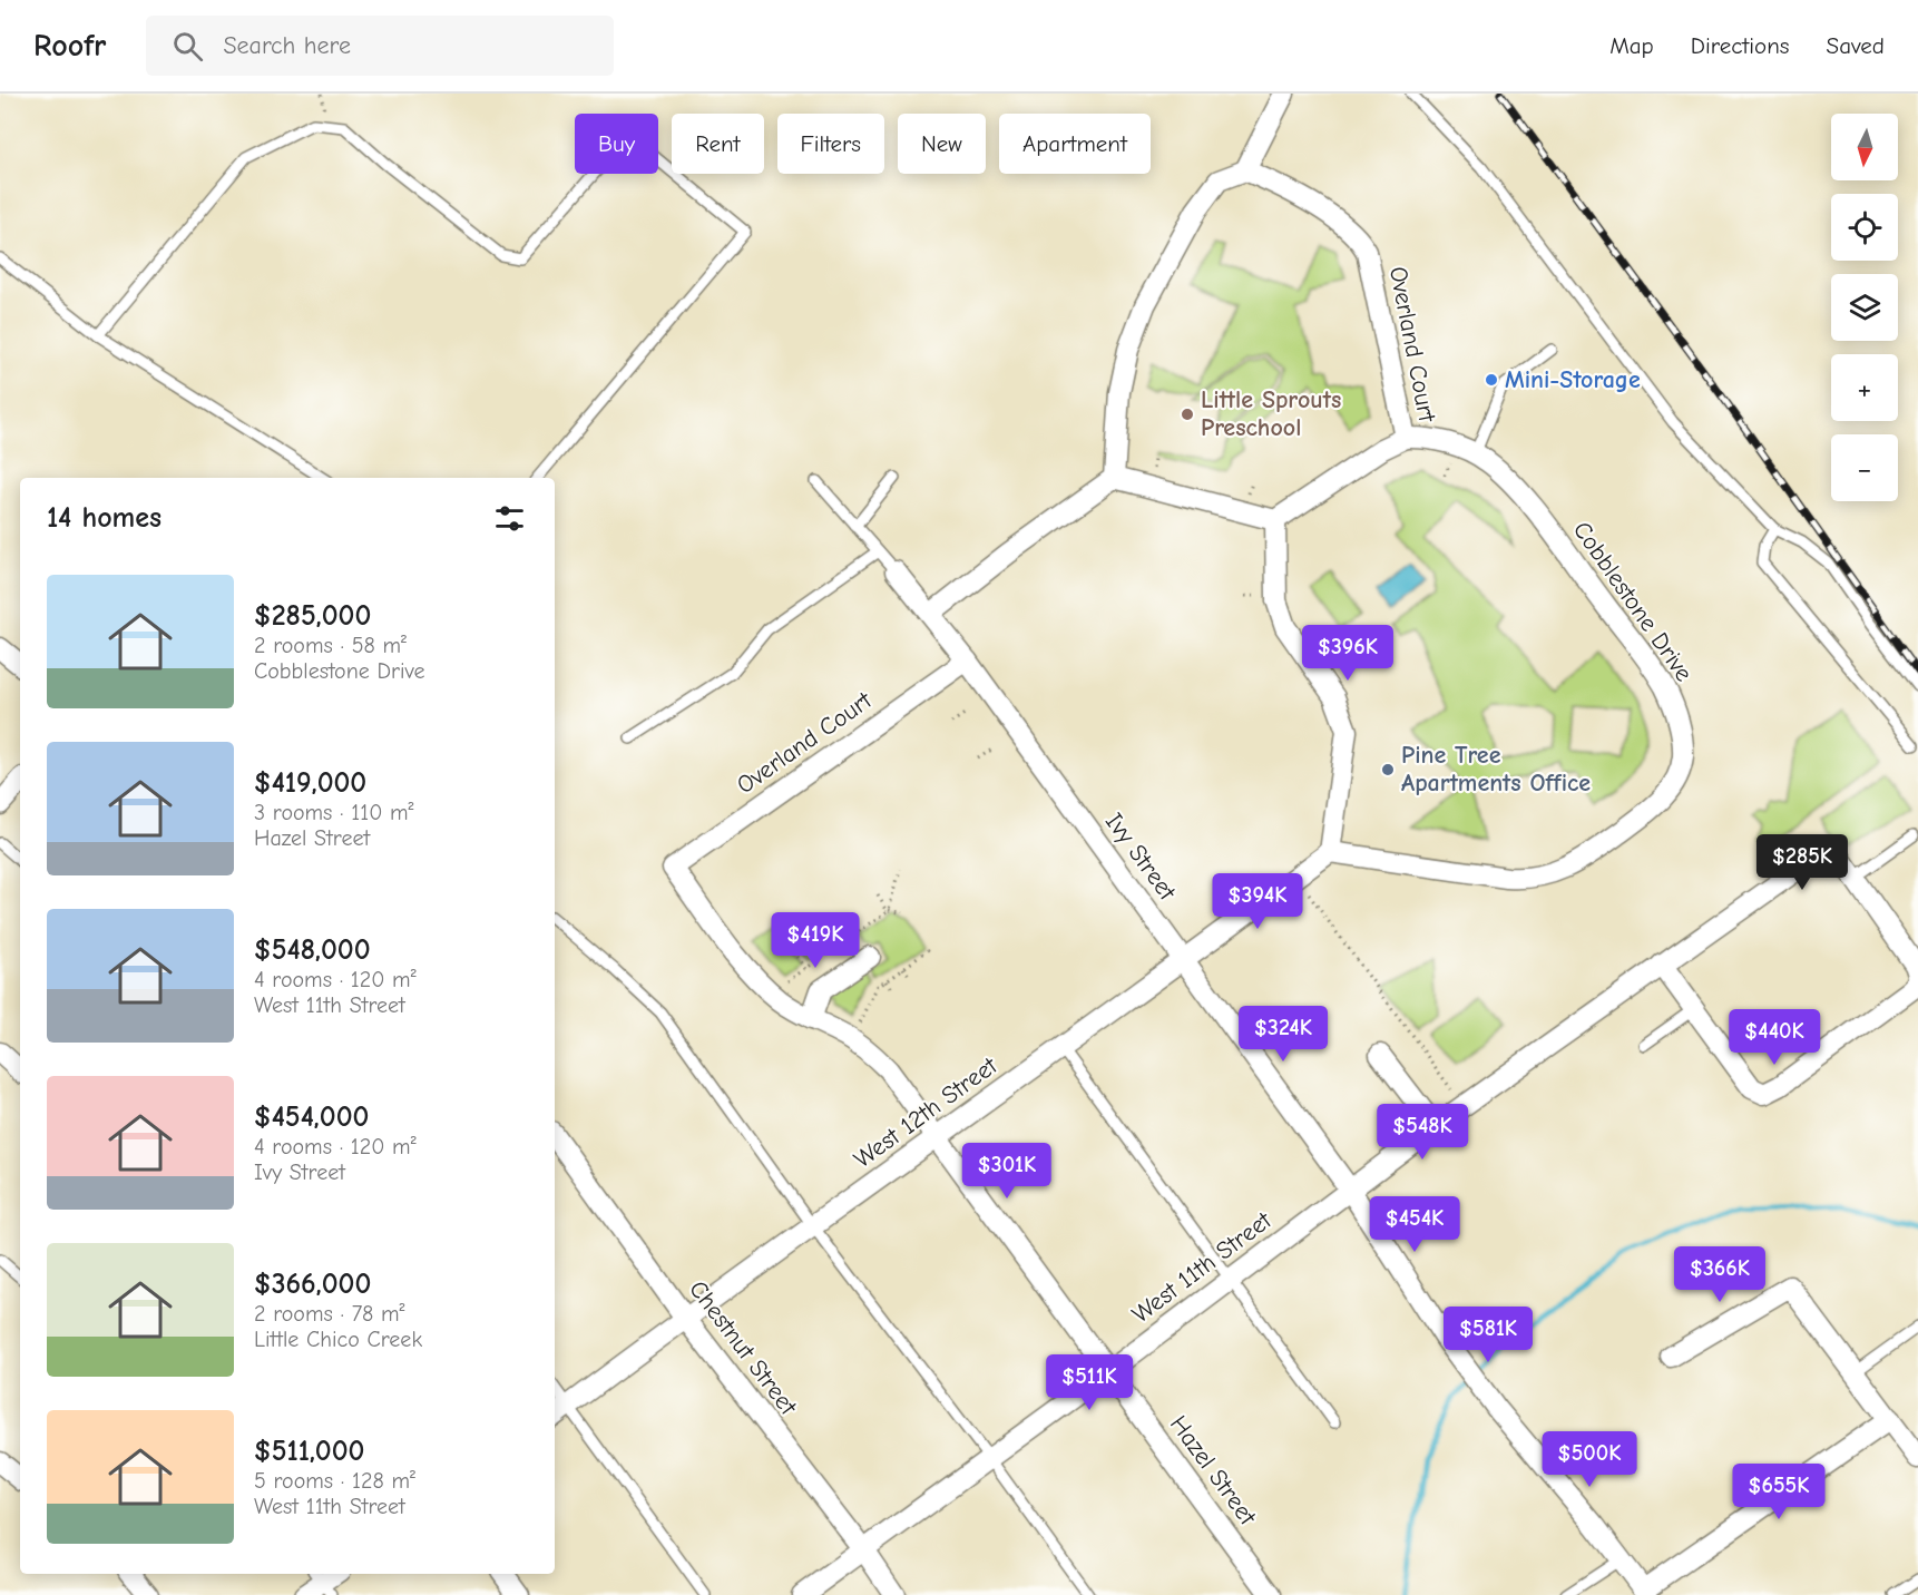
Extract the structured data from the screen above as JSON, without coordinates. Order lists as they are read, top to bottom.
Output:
{
  "streets": {
    "street": [
      "Overland Court",
      "Cobblestone Drive",
      "Ivy Street",
      "West 12th Street",
      "West 11th Street",
      "Chestnut Street",
      "Hazel Street"
    ]
  },
  "crossings": [
    ["Overland Court", "Cobblestone Drive"],
    ["Overland Court", "Ivy Street"],
    ["Overland Court", "Hazel Street"],
    ["Cobblestone Drive", "West 12th Street"],
    ["Ivy Street", "West 12th Street"],
    ["Ivy Street", "West 11th Street"],
    ["West 12th Street", "Chestnut Street"],
    ["West 12th Street", "Hazel Street"],
    ["West 11th Street", "Chestnut Street"],
    ["West 11th Street", "Hazel Street"]
  ],
  "places": ["Mini-Storage", "Little Sprouts Preschool", "Pine Tree Apartments Office"],
  "north": "bottom",
  "page": {
    "header": "Roofr",
    "search": "Search here",
    "nav": ["Map", "Directions", "Saved"],
    "map_buttons": ["+", "−"],
    "chip": [
      "Buy",
      "Rent",
      "Filters",
      "New",
      "Apartment"
    ],
    "heading": "14 homes",
    "list": [
      {
        "name": "$285,000",
        "note": "2 rooms · 58 m² · Cobblestone Drive"
      },
      {
        "name": "$419,000",
        "note": "3 rooms · 110 m² · Hazel Street"
      },
      {
        "name": "$548,000",
        "note": "4 rooms · 120 m² · West 11th Street"
      },
      {
        "name": "$454,000",
        "note": "4 rooms · 120 m² · Ivy Street"
      },
      {
        "name": "$366,000",
        "note": "2 rooms · 78 m² · Little Chico Creek"
      },
      {
        "name": "$511,000",
        "note": "5 rooms · 128 m² · West 11th Street"
      }
    ],
    "price": [
      "$396K",
      "$285K",
      "$394K",
      "$419K",
      "$324K",
      "$440K",
      "$548K",
      "$301K",
      "$454K",
      "$366K",
      "$581K",
      "$511K",
      "$500K",
      "$655K"
    ]
  }
}
